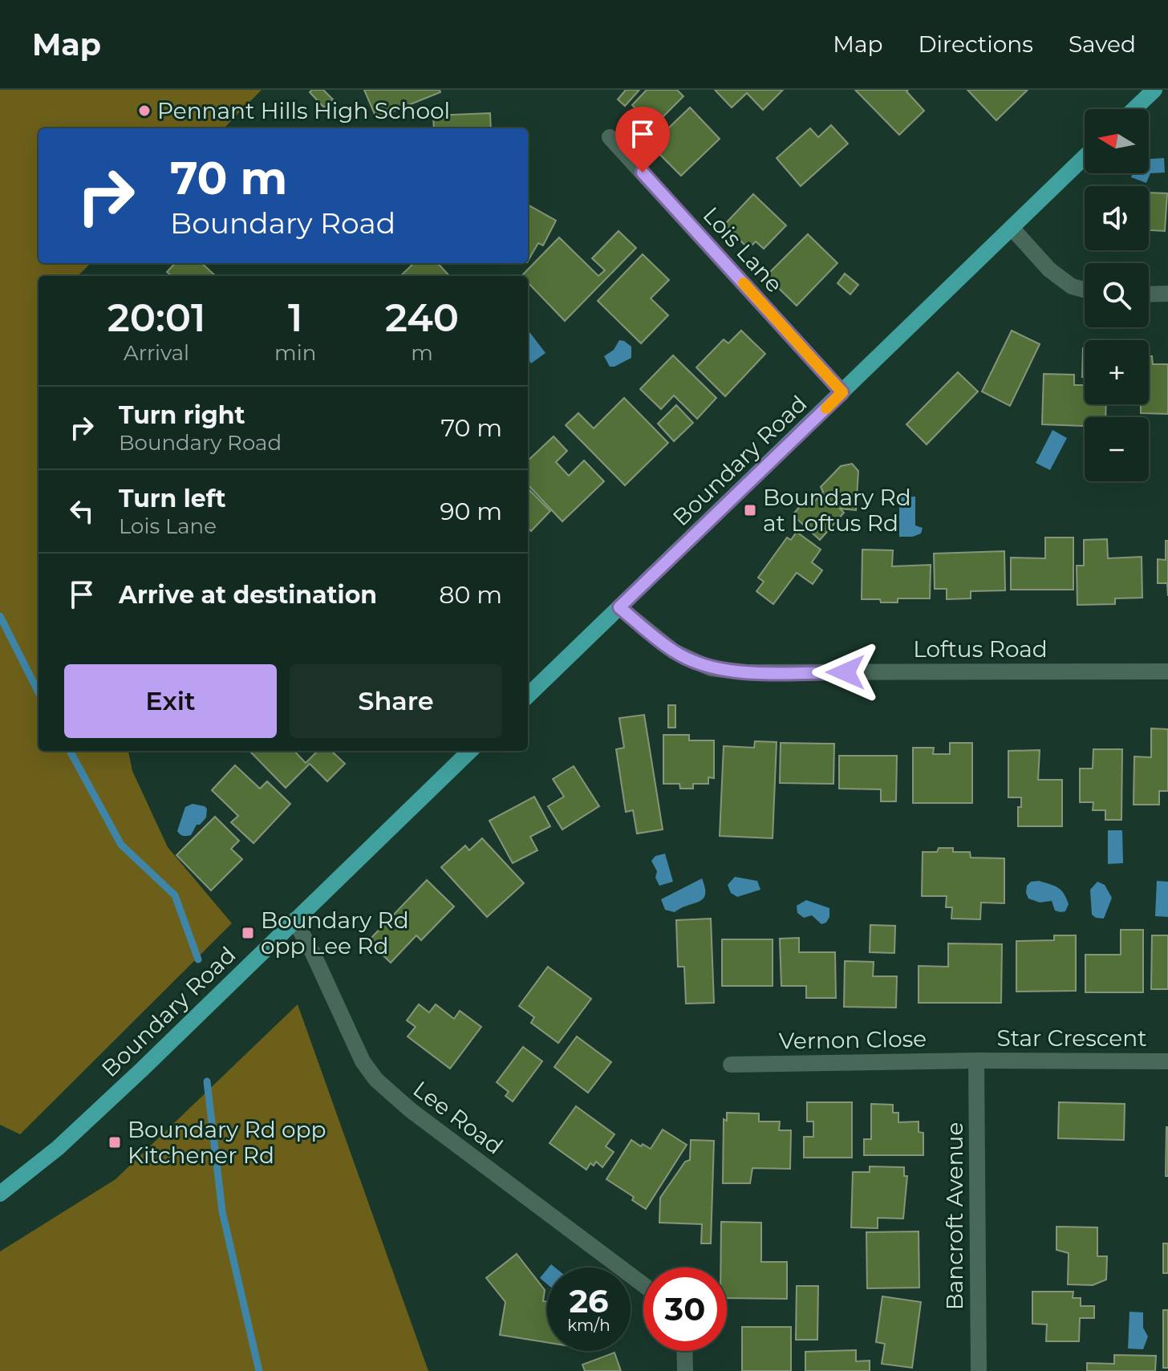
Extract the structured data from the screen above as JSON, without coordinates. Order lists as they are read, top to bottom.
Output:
{
  "streets": {
    "main road": ["Boundary Road"],
    "street": [
      "Lois Lane",
      "Loftus Road",
      "Star Crescent",
      "Vernon Close",
      "Lee Road",
      "Bancroft Avenue"
    ]
  },
  "crossings": [
    ["Lois Lane", "Boundary Road"],
    ["Boundary Road", "Loftus Road"],
    ["Boundary Road", "Lee Road"],
    ["Star Crescent", "Vernon Close"],
    ["Star Crescent", "Bancroft Avenue"],
    ["Vernon Close", "Bancroft Avenue"]
  ],
  "places": {
    "other": ["Pennant Hills High School"],
    "transit": ["Boundary Rd at Loftus Rd", "Boundary Rd opp Lee Rd", "Boundary Rd opp Kitchener Rd"]
  },
  "north": "left",
  "page": {
    "header": "Map",
    "nav": ["Map", "Directions", "Saved"],
    "map_buttons": ["+", "−"],
    "turn": ["70 m", "Boundary Road"],
    "eta": [
      "20:01",
      "Arrival",
      "1",
      "min",
      "240",
      "m"
    ],
    "list": [
      {
        "name": "Turn right",
        "note": "Boundary Road",
        "value": "70 m"
      },
      {
        "name": "Turn left",
        "note": "Lois Lane",
        "value": "90 m"
      },
      {
        "name": "Arrive at destination",
        "value": "80 m"
      }
    ],
    "buttons": ["Exit", "Share"],
    "speed": "26 km/h",
    "limit": "30"
  }
}
